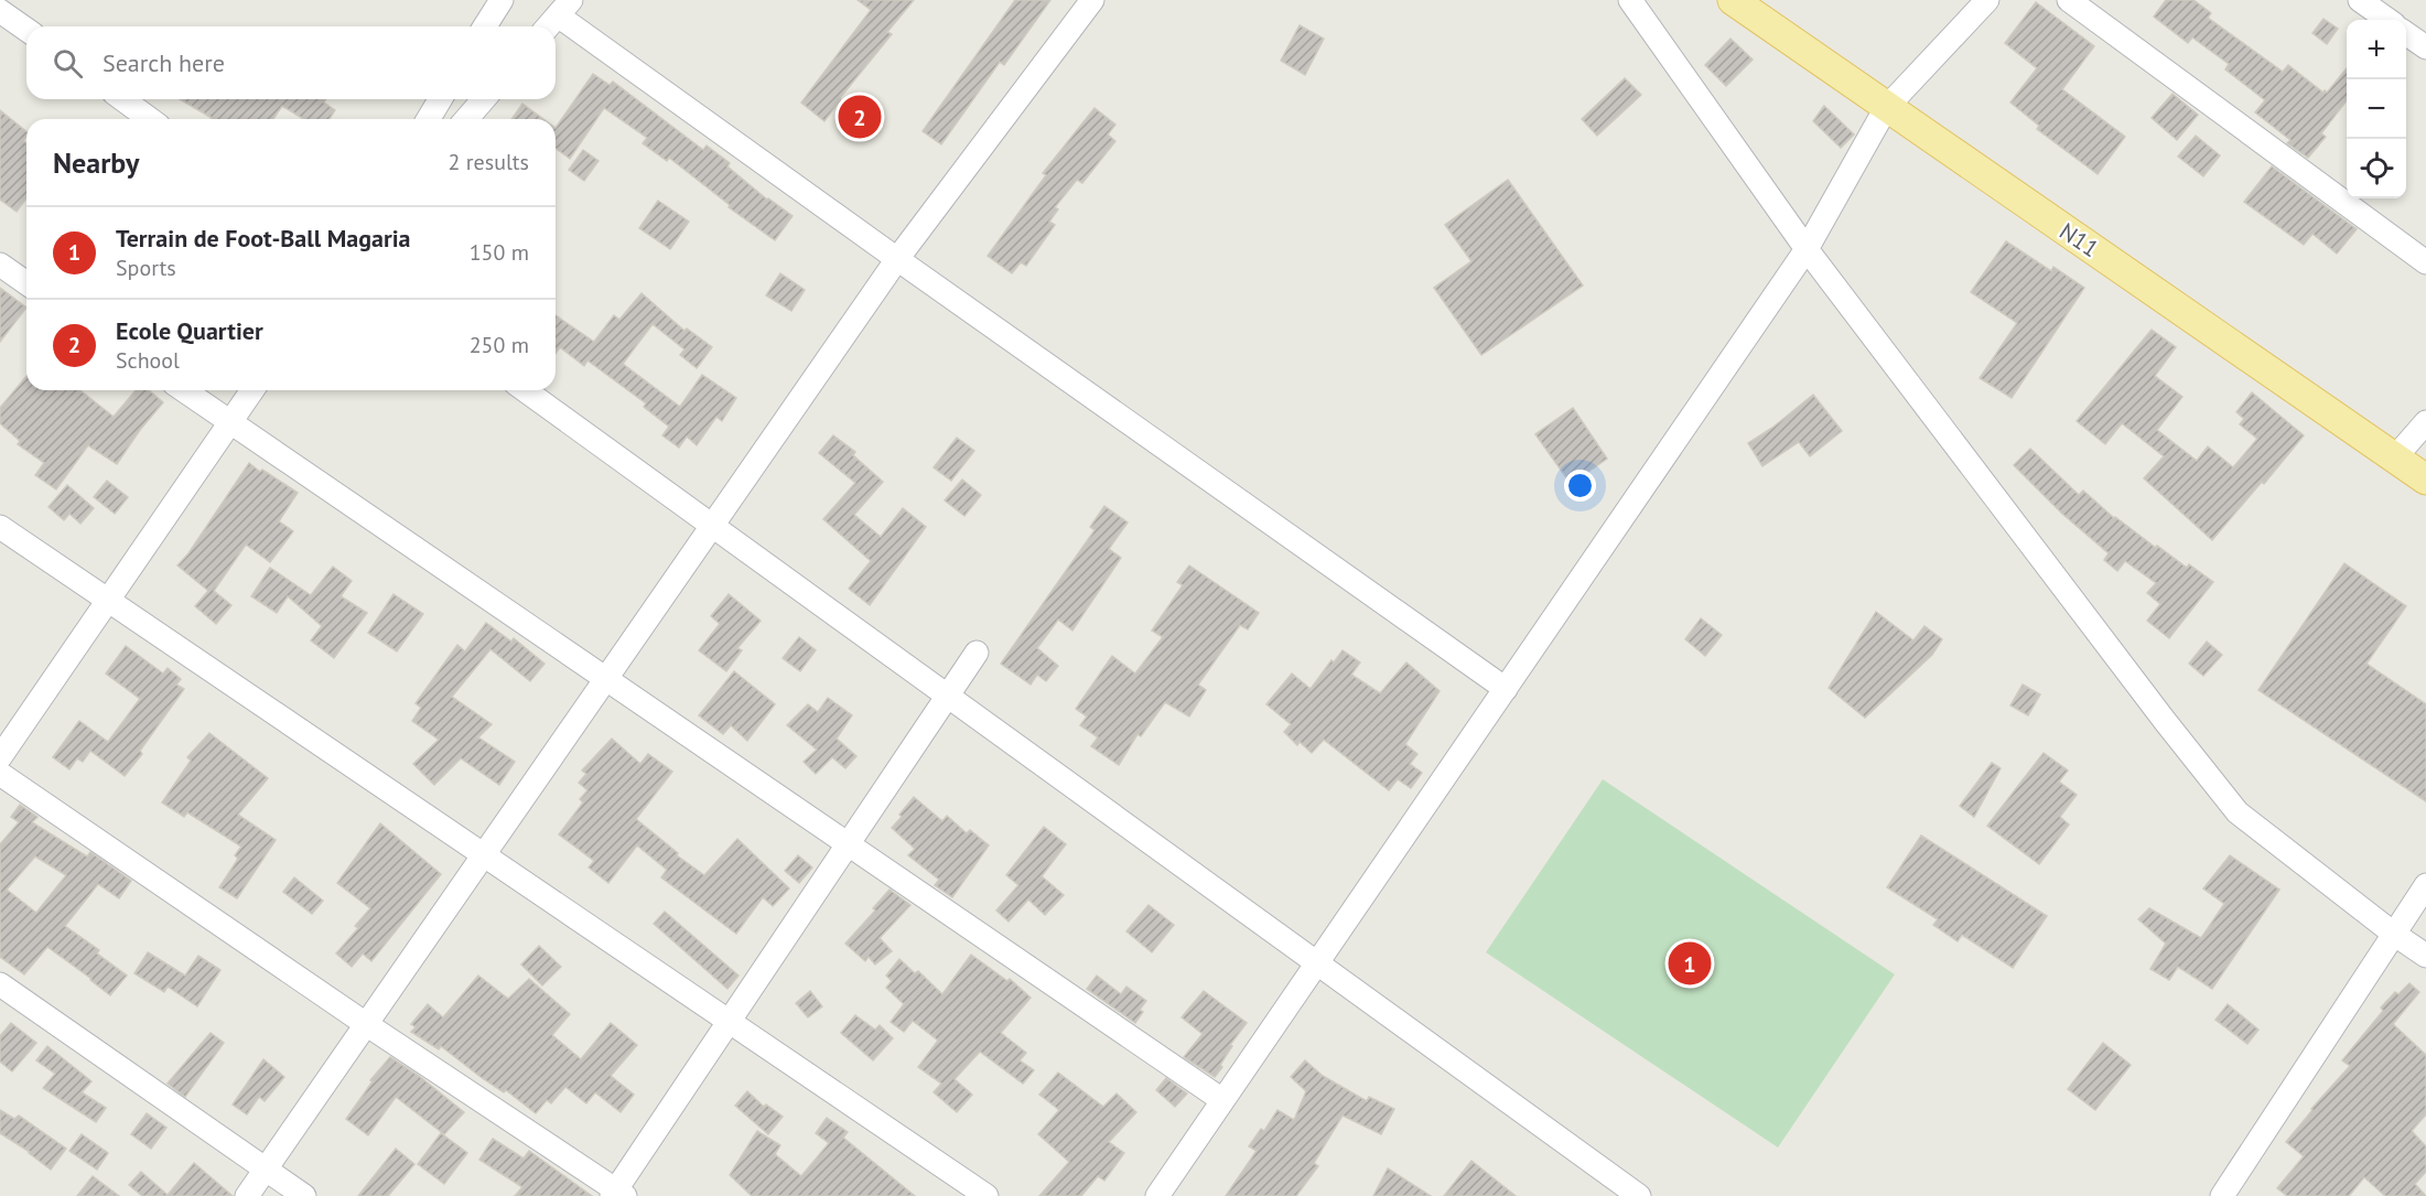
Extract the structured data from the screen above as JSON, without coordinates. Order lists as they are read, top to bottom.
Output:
{
  "streets": {
    "main road": ["N11"]
  },
  "page": {
    "map_buttons": ["+", "−"],
    "search": "Search here",
    "pins": ["2", "1"],
    "heading": ["Nearby", "2 results"],
    "list": [
      {
        "mark": "1",
        "name": "Terrain de Foot-Ball Magaria",
        "note": "Sports",
        "value": "150 m"
      },
      {
        "mark": "2",
        "name": "Ecole Quartier",
        "note": "School",
        "value": "250 m"
      }
    ]
  }
}
